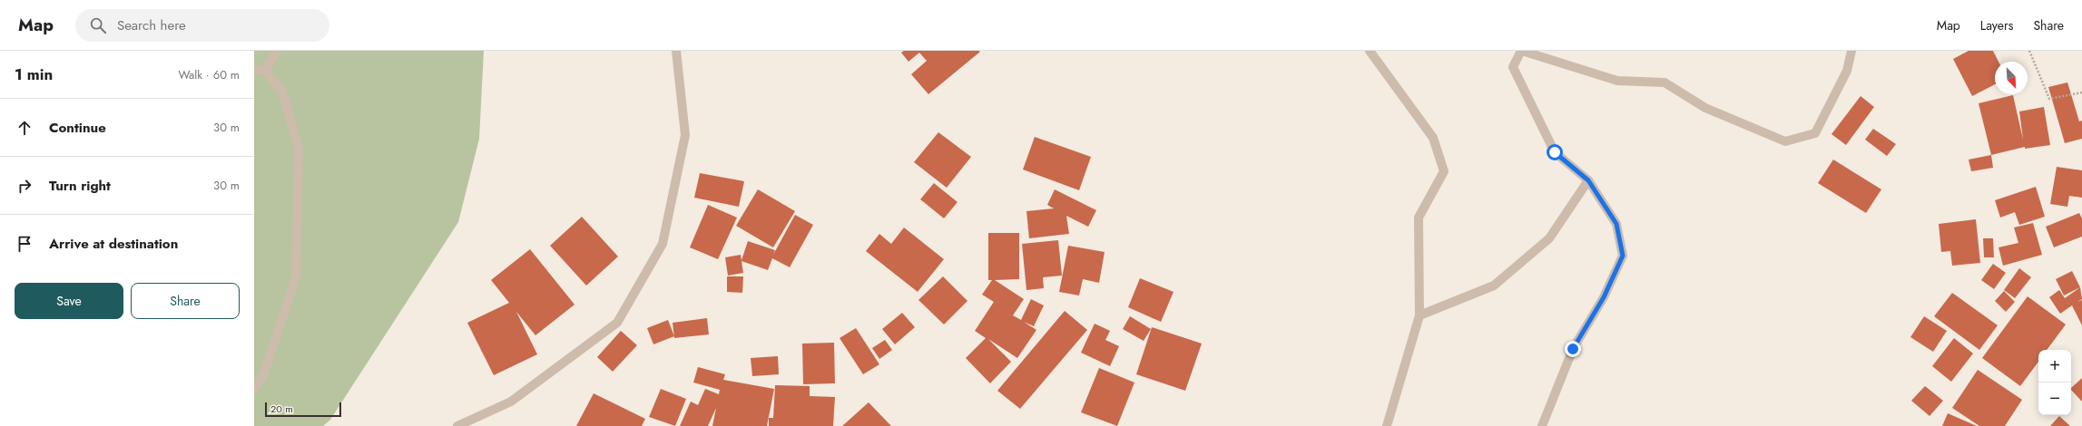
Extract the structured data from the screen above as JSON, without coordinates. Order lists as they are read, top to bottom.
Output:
{
  "scale_bar": "20 m",
  "north": "bottom right",
  "page": {
    "header": "Map",
    "search": "Search here",
    "nav": ["Map", "Layers", "Share"],
    "heading": ["1 min", "Walk · 60 m"],
    "list": [
      ["Continue", "30 m"],
      ["Turn right", "30 m"],
      "Arrive at destination"
    ],
    "buttons": ["Save", "Share"],
    "map_buttons": ["+", "−"],
    "scale": "20 m"
  }
}
